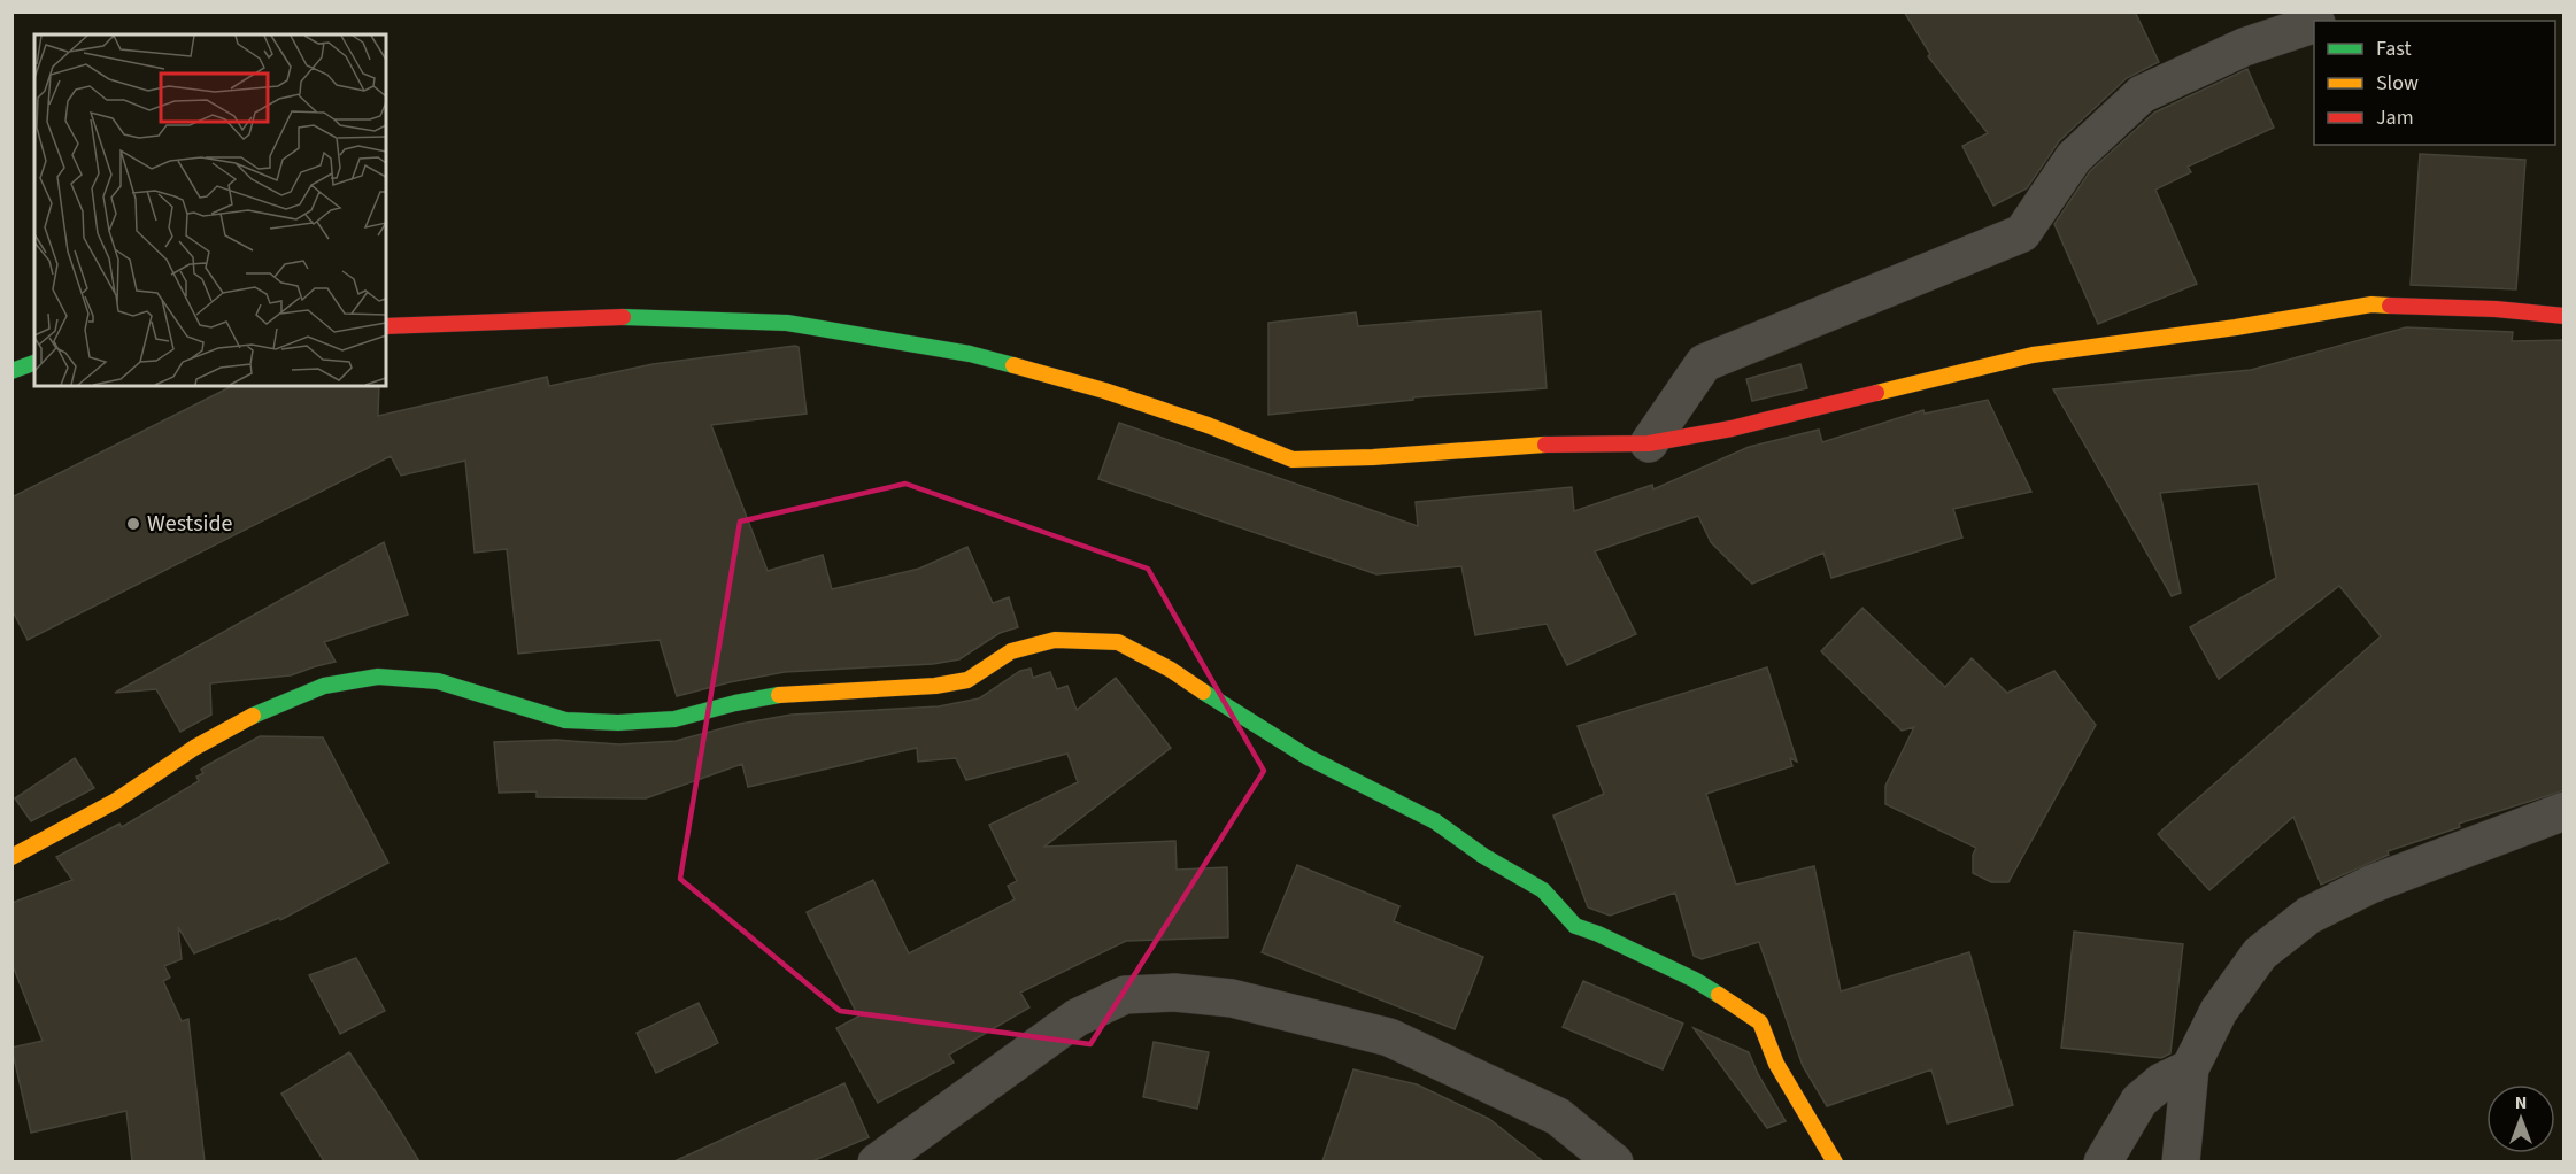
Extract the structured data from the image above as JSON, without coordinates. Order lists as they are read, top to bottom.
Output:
{
  "places": ["Westside"],
  "legend": ["Fast", "Slow", "Jam"],
  "north": "top"
}
